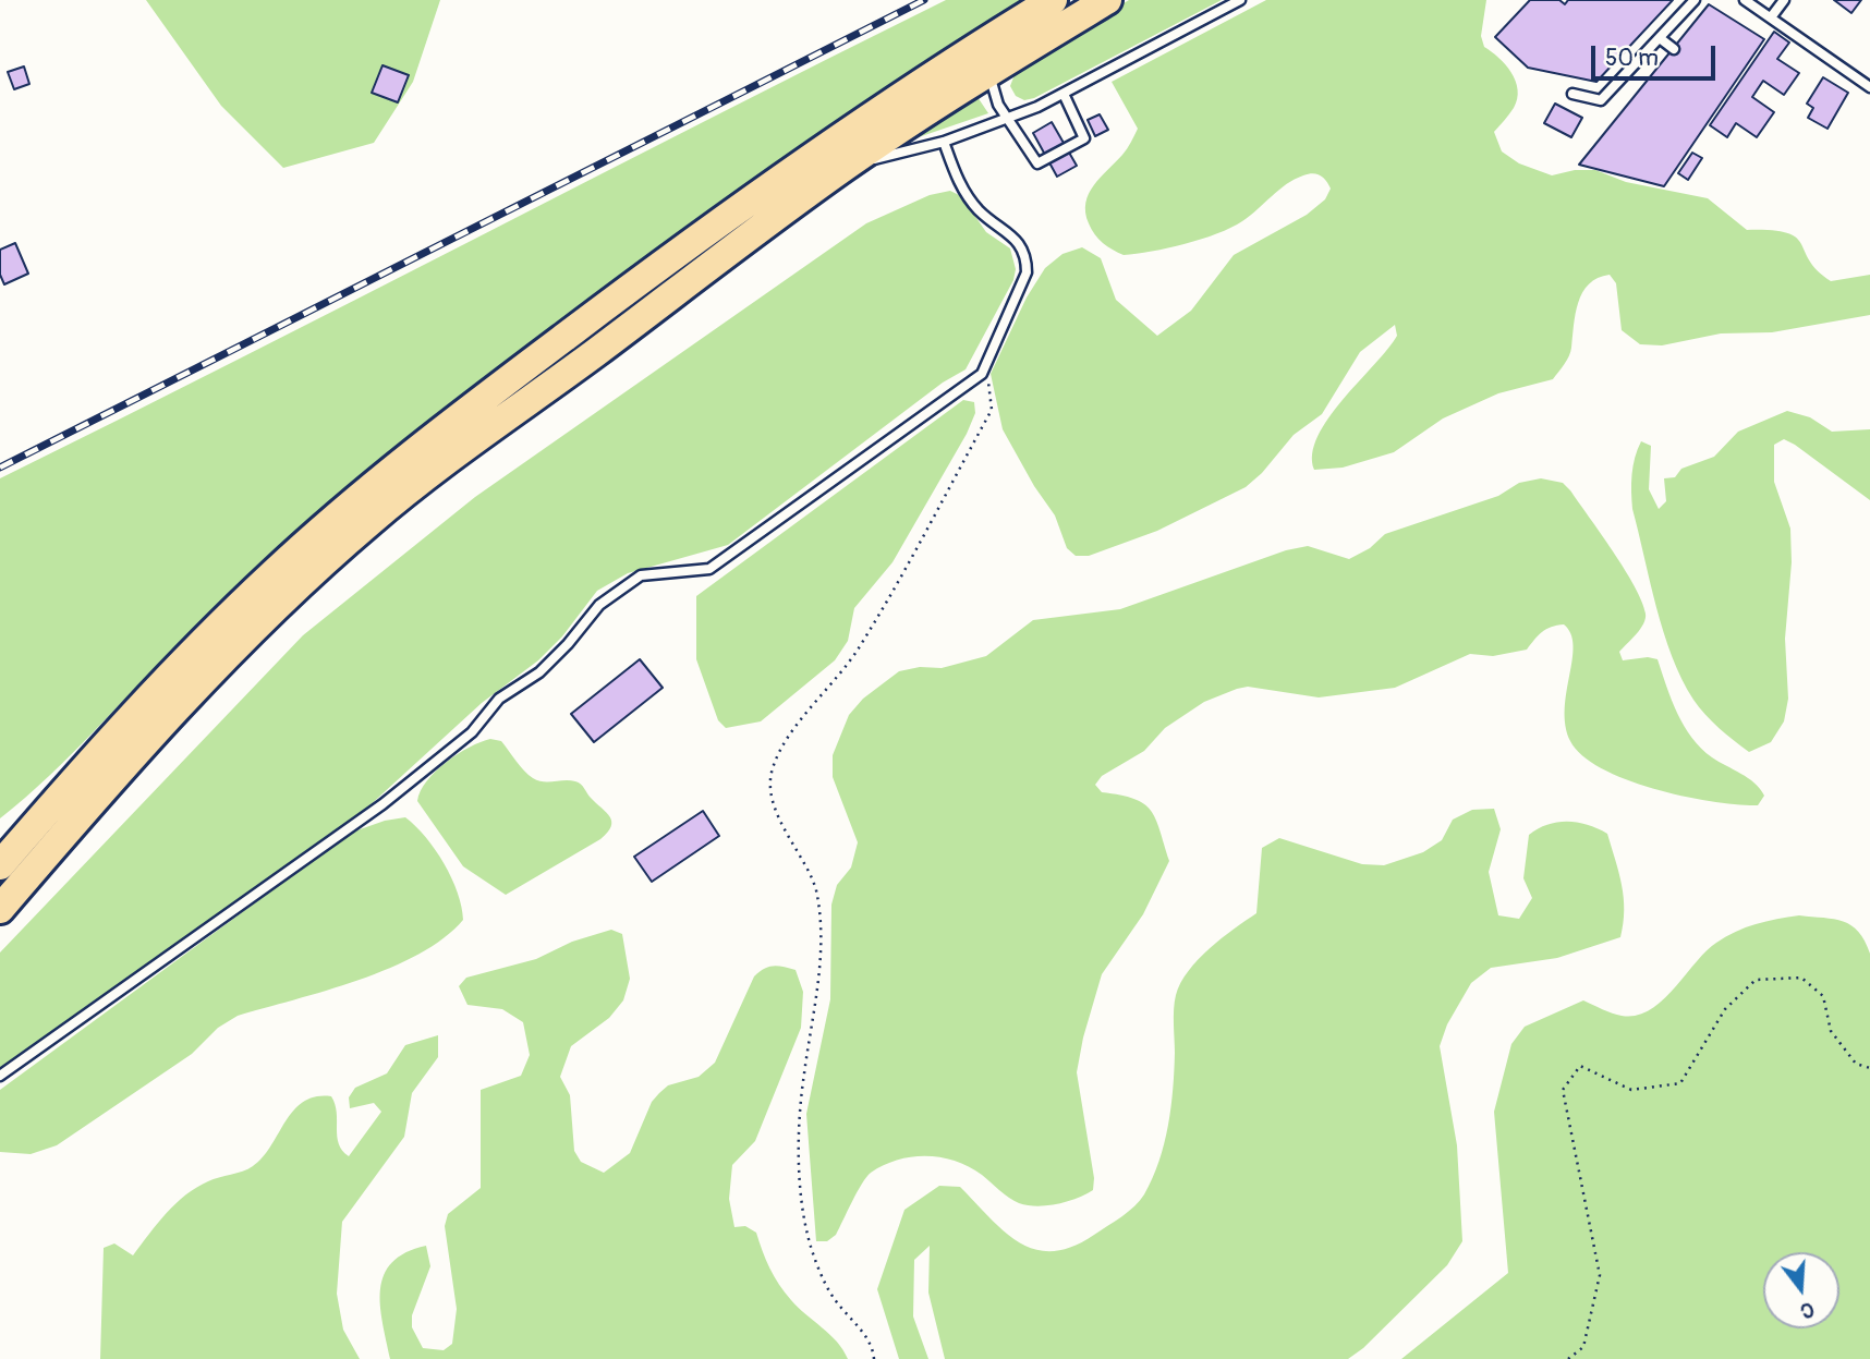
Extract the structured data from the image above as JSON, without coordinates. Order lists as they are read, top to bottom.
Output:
{
  "scale_bar": "50 m",
  "north": "bottom"
}
